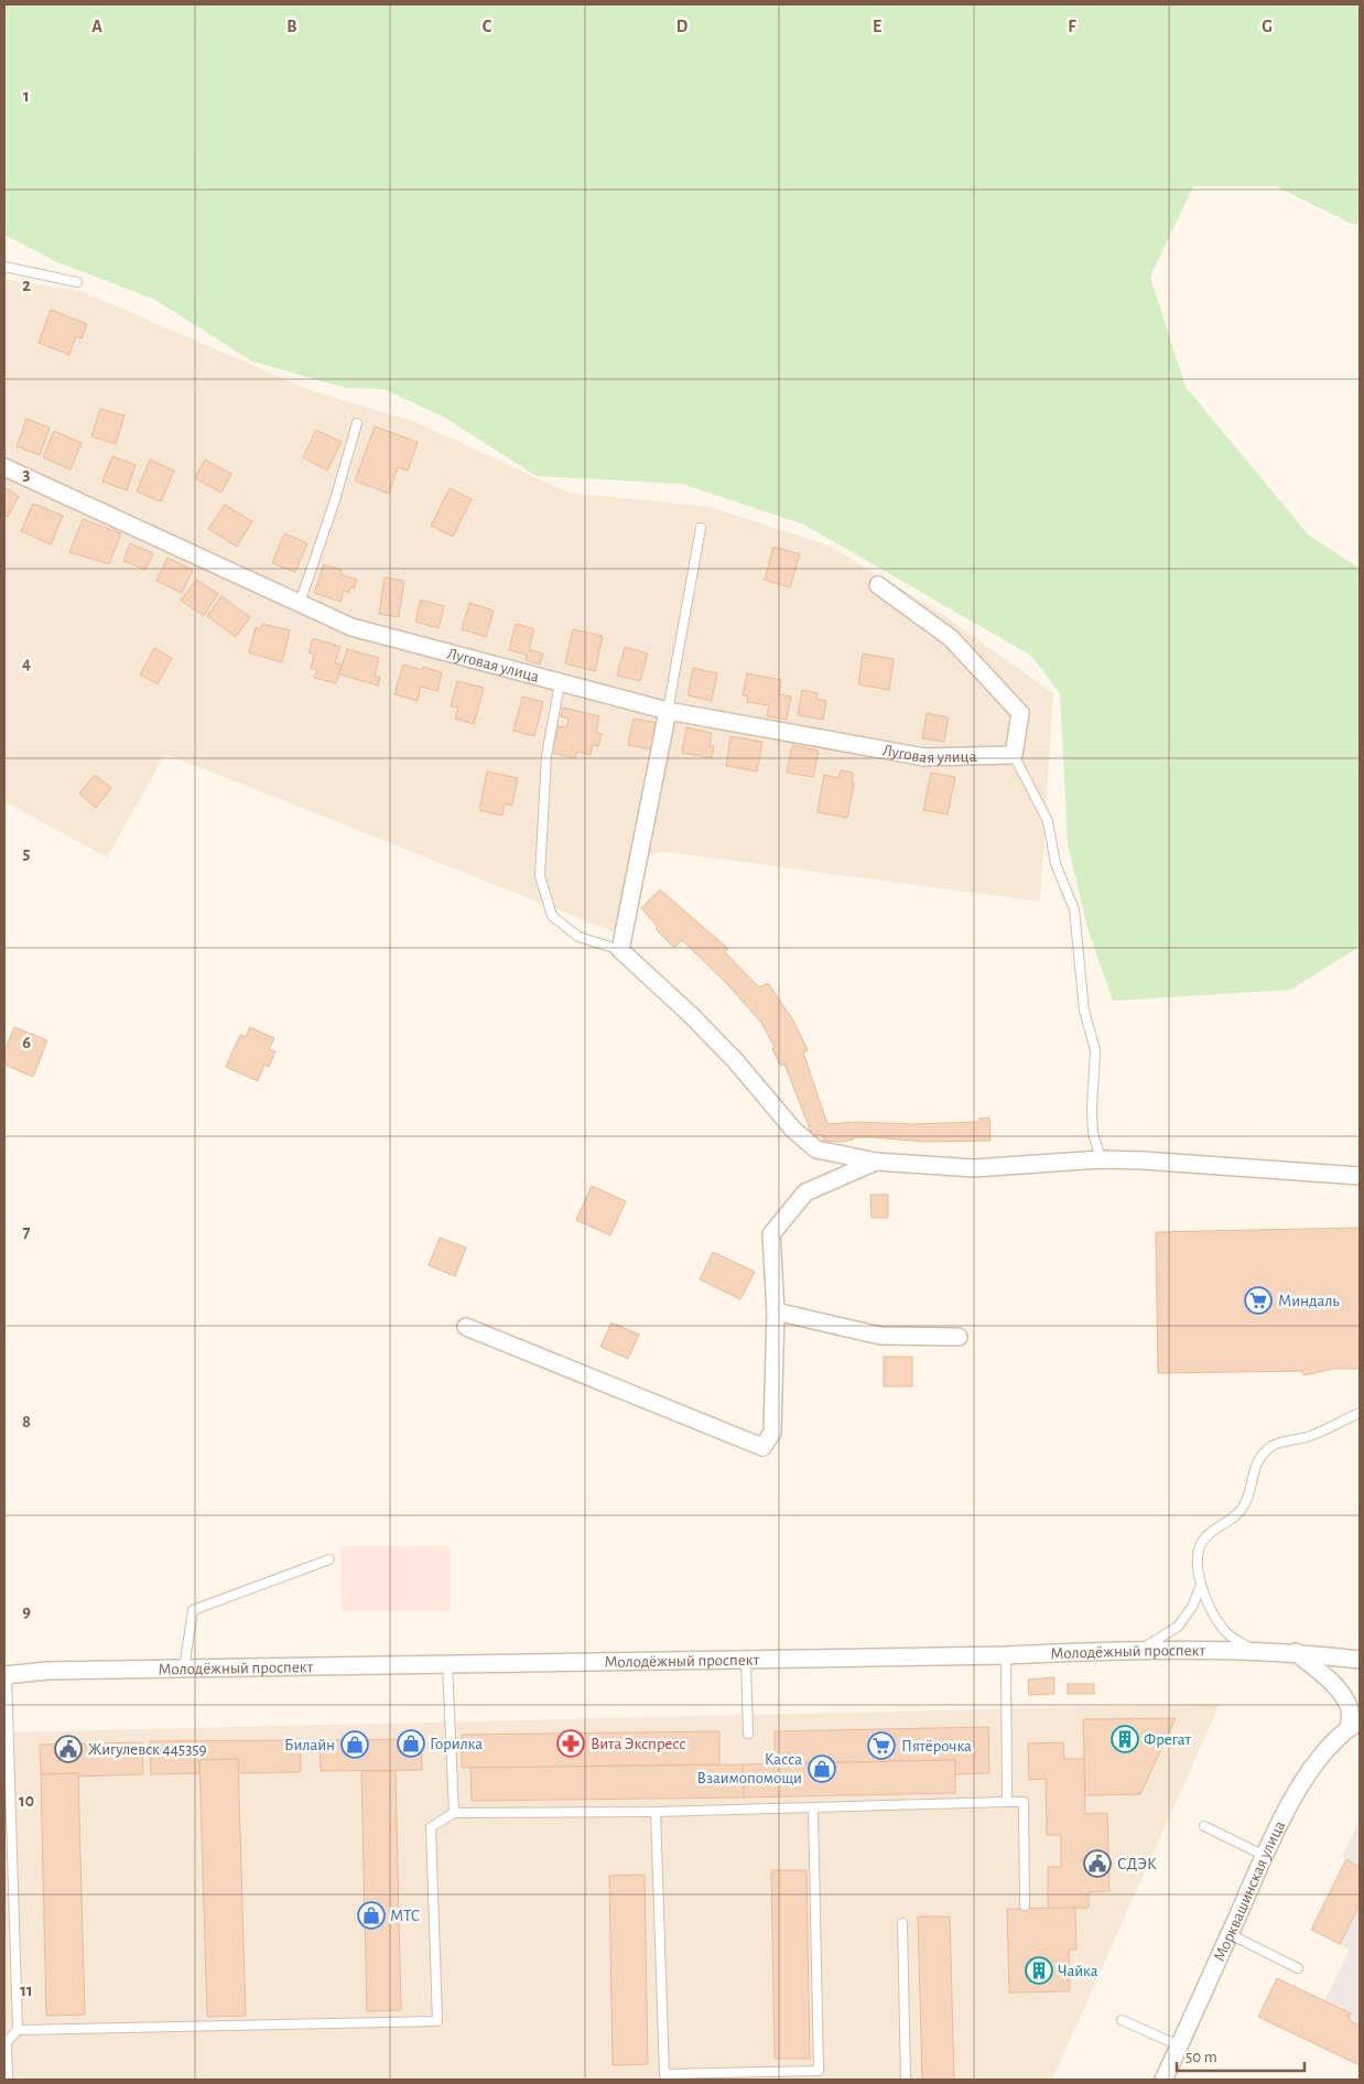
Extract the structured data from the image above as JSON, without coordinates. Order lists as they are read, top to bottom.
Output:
{
  "streets": {
    "street": ["Луговая улица", "Молодёжный проспект", "Морквашинская улица"]
  },
  "places": {
    "supermarket": ["Миндаль", "Пятёрочка"],
    "building": ["Фрегат", "Чайка"],
    "shop": [
      "Горилка",
      "Билайн",
      "Касса Взаимопомощи",
      "МТС"
    ],
    "pharmacy": ["Вита Экспресс"],
    "public building": ["Жигулевск 445359", "СДЭК"]
  },
  "scale_bar": "50 m",
  "grid": {
    "columns": [
      "A",
      "B",
      "C",
      "D",
      "E",
      "F",
      "G"
    ],
    "rows": [
      "1",
      "2",
      "3",
      "4",
      "5",
      "6",
      "7",
      "8",
      "9",
      "10",
      "11"
    ]
  }
}
